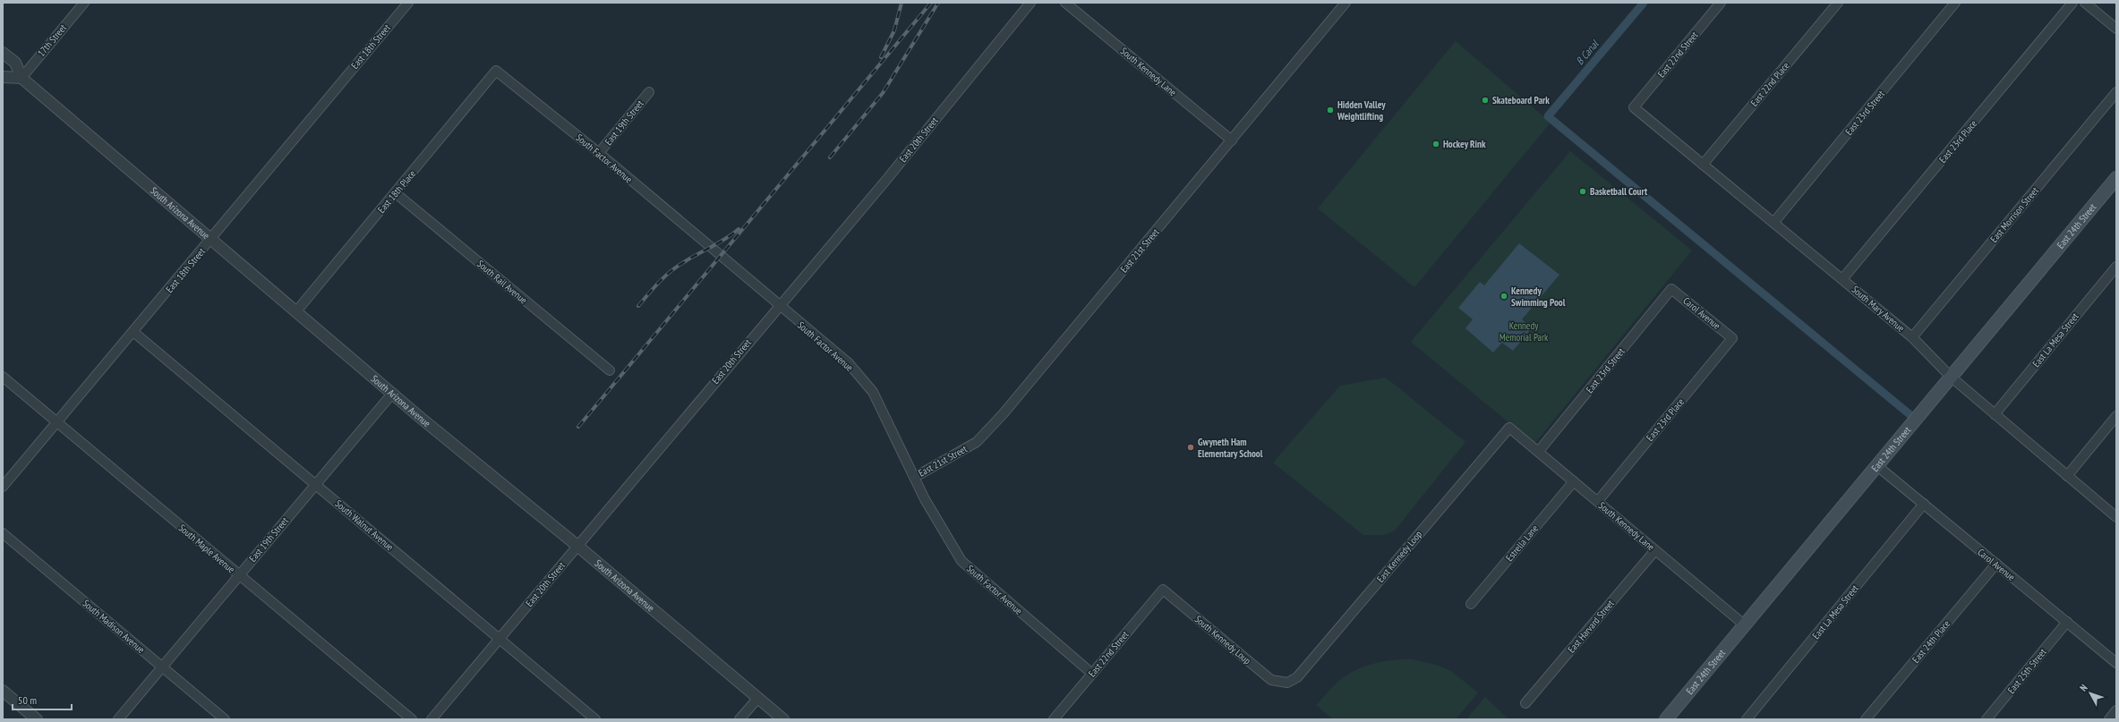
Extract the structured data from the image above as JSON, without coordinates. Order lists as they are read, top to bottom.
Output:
{
  "streets": {
    "main road": ["East 24th Street"],
    "street": [
      "17th Street",
      "East 18th Street",
      "East 22nd Street",
      "South Kennedy Lane",
      "East 22nd Place",
      "East 23rd Street",
      "East 19th Street",
      "East 20th Street",
      "East 23rd Place",
      "South Factor Avenue",
      "East 18th Place",
      "South Arizona Avenue",
      "East Morrison Street",
      "East 21st Street",
      "South Rail Avenue",
      "South Mary Avenue",
      "Carol Avenue",
      "East La Mesa Street",
      "South Walnut Avenue",
      "Estrella Lane",
      "South Maple Avenue",
      "East Kennedy Loop",
      "South Madison Avenue",
      "East Harvard Street",
      "South Kennedy Loup",
      "East 24th Place",
      "East 25th Street"
    ]
  },
  "crossings": [
    ["17th Street", "South Arizona Avenue"],
    ["East 18th Street", "South Arizona Avenue"],
    ["East 18th Street", "South Walnut Avenue"],
    ["East 18th Street", "South Maple Avenue"],
    ["East 22nd Street", "South Factor Avenue"],
    ["East 22nd Street", "South Mary Avenue"],
    ["East 22nd Street", "South Kennedy Loup"],
    ["South Kennedy Lane", "East 23rd Street"],
    ["South Kennedy Lane", "East 23rd Place"],
    ["South Kennedy Lane", "East 24th Street"],
    ["South Kennedy Lane", "East 21st Street"],
    ["South Kennedy Lane", "Estrella Lane"],
    ["South Kennedy Lane", "East Kennedy Loop"],
    ["South Kennedy Lane", "East Harvard Street"],
    ["East 22nd Place", "South Mary Avenue"],
    ["East 23rd Street", "South Mary Avenue"],
    ["East 23rd Street", "Carol Avenue"],
    ["East 19th Street", "South Factor Avenue"],
    ["East 19th Street", "South Arizona Avenue"],
    ["East 19th Street", "South Walnut Avenue"],
    ["East 19th Street", "South Maple Avenue"],
    ["East 19th Street", "South Madison Avenue"],
    ["East 20th Street", "South Factor Avenue"],
    ["East 20th Street", "South Arizona Avenue"],
    ["East 20th Street", "South Walnut Avenue"],
    ["East 23rd Place", "South Mary Avenue"],
    ["East 23rd Place", "Carol Avenue"],
    ["South Factor Avenue", "East 18th Place"],
    ["South Factor Avenue", "East 21st Street"],
    ["East 18th Place", "South Arizona Avenue"],
    ["East 18th Place", "South Rail Avenue"],
    ["East Morrison Street", "South Mary Avenue"],
    ["East 24th Street", "South Mary Avenue"],
    ["East 24th Street", "Carol Avenue"],
    ["South Mary Avenue", "East La Mesa Street"],
    ["Carol Avenue", "East La Mesa Street"],
    ["Carol Avenue", "East 24th Place"],
    ["Carol Avenue", "East 25th Street"],
    ["East Kennedy Loop", "South Kennedy Loup"]
  ],
  "water": ["B Canal"],
  "parks": ["Kennedy Memorial Park"],
  "places": [
    "Skateboard Park",
    "Hidden Valley Weightlifting",
    "Hockey Rink",
    "Basketball Court",
    "Kennedy Swimming Pool",
    "Gwyneth Ham Elementary School"
  ],
  "scale_bar": "50 m",
  "north": "top left"
}
